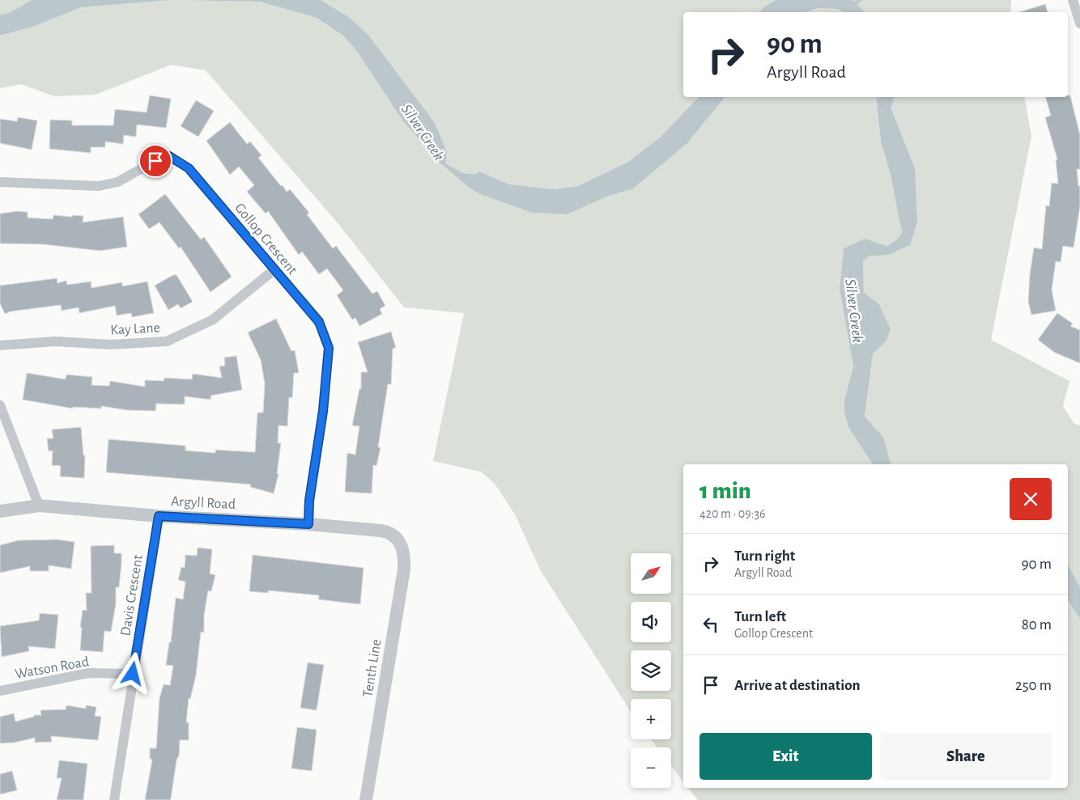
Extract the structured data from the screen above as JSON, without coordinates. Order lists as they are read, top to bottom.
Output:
{
  "streets": {
    "street": [
      "Gollop Crescent",
      "Kay Lane",
      "Argyll Road",
      "Davis Crescent",
      "Watson Road",
      "Tenth Line"
    ]
  },
  "crossings": [
    ["Gollop Crescent", "Kay Lane"],
    ["Gollop Crescent", "Argyll Road"],
    ["Argyll Road", "Davis Crescent"],
    ["Argyll Road", "Tenth Line"],
    ["Davis Crescent", "Watson Road"]
  ],
  "water": ["Silver Creek"],
  "north": "top right",
  "page": {
    "turn": ["90 m", "Argyll Road"],
    "heading": ["1 min", "420 m · 09:36"],
    "list": [
      {
        "name": "Turn right",
        "note": "Argyll Road",
        "value": "90 m"
      },
      {
        "name": "Turn left",
        "note": "Gollop Crescent",
        "value": "80 m"
      },
      {
        "name": "Arrive at destination",
        "value": "250 m"
      }
    ],
    "map_buttons": ["+", "−"],
    "buttons": ["Exit", "Share"]
  }
}
